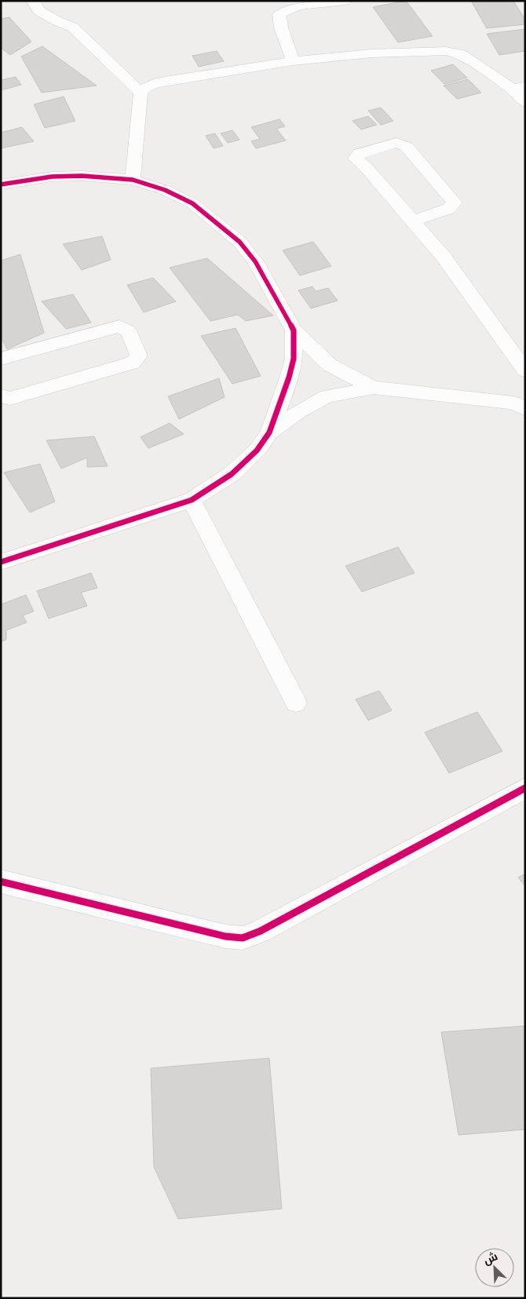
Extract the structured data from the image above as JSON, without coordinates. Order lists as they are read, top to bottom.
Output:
{
  "north": "top left"
}
